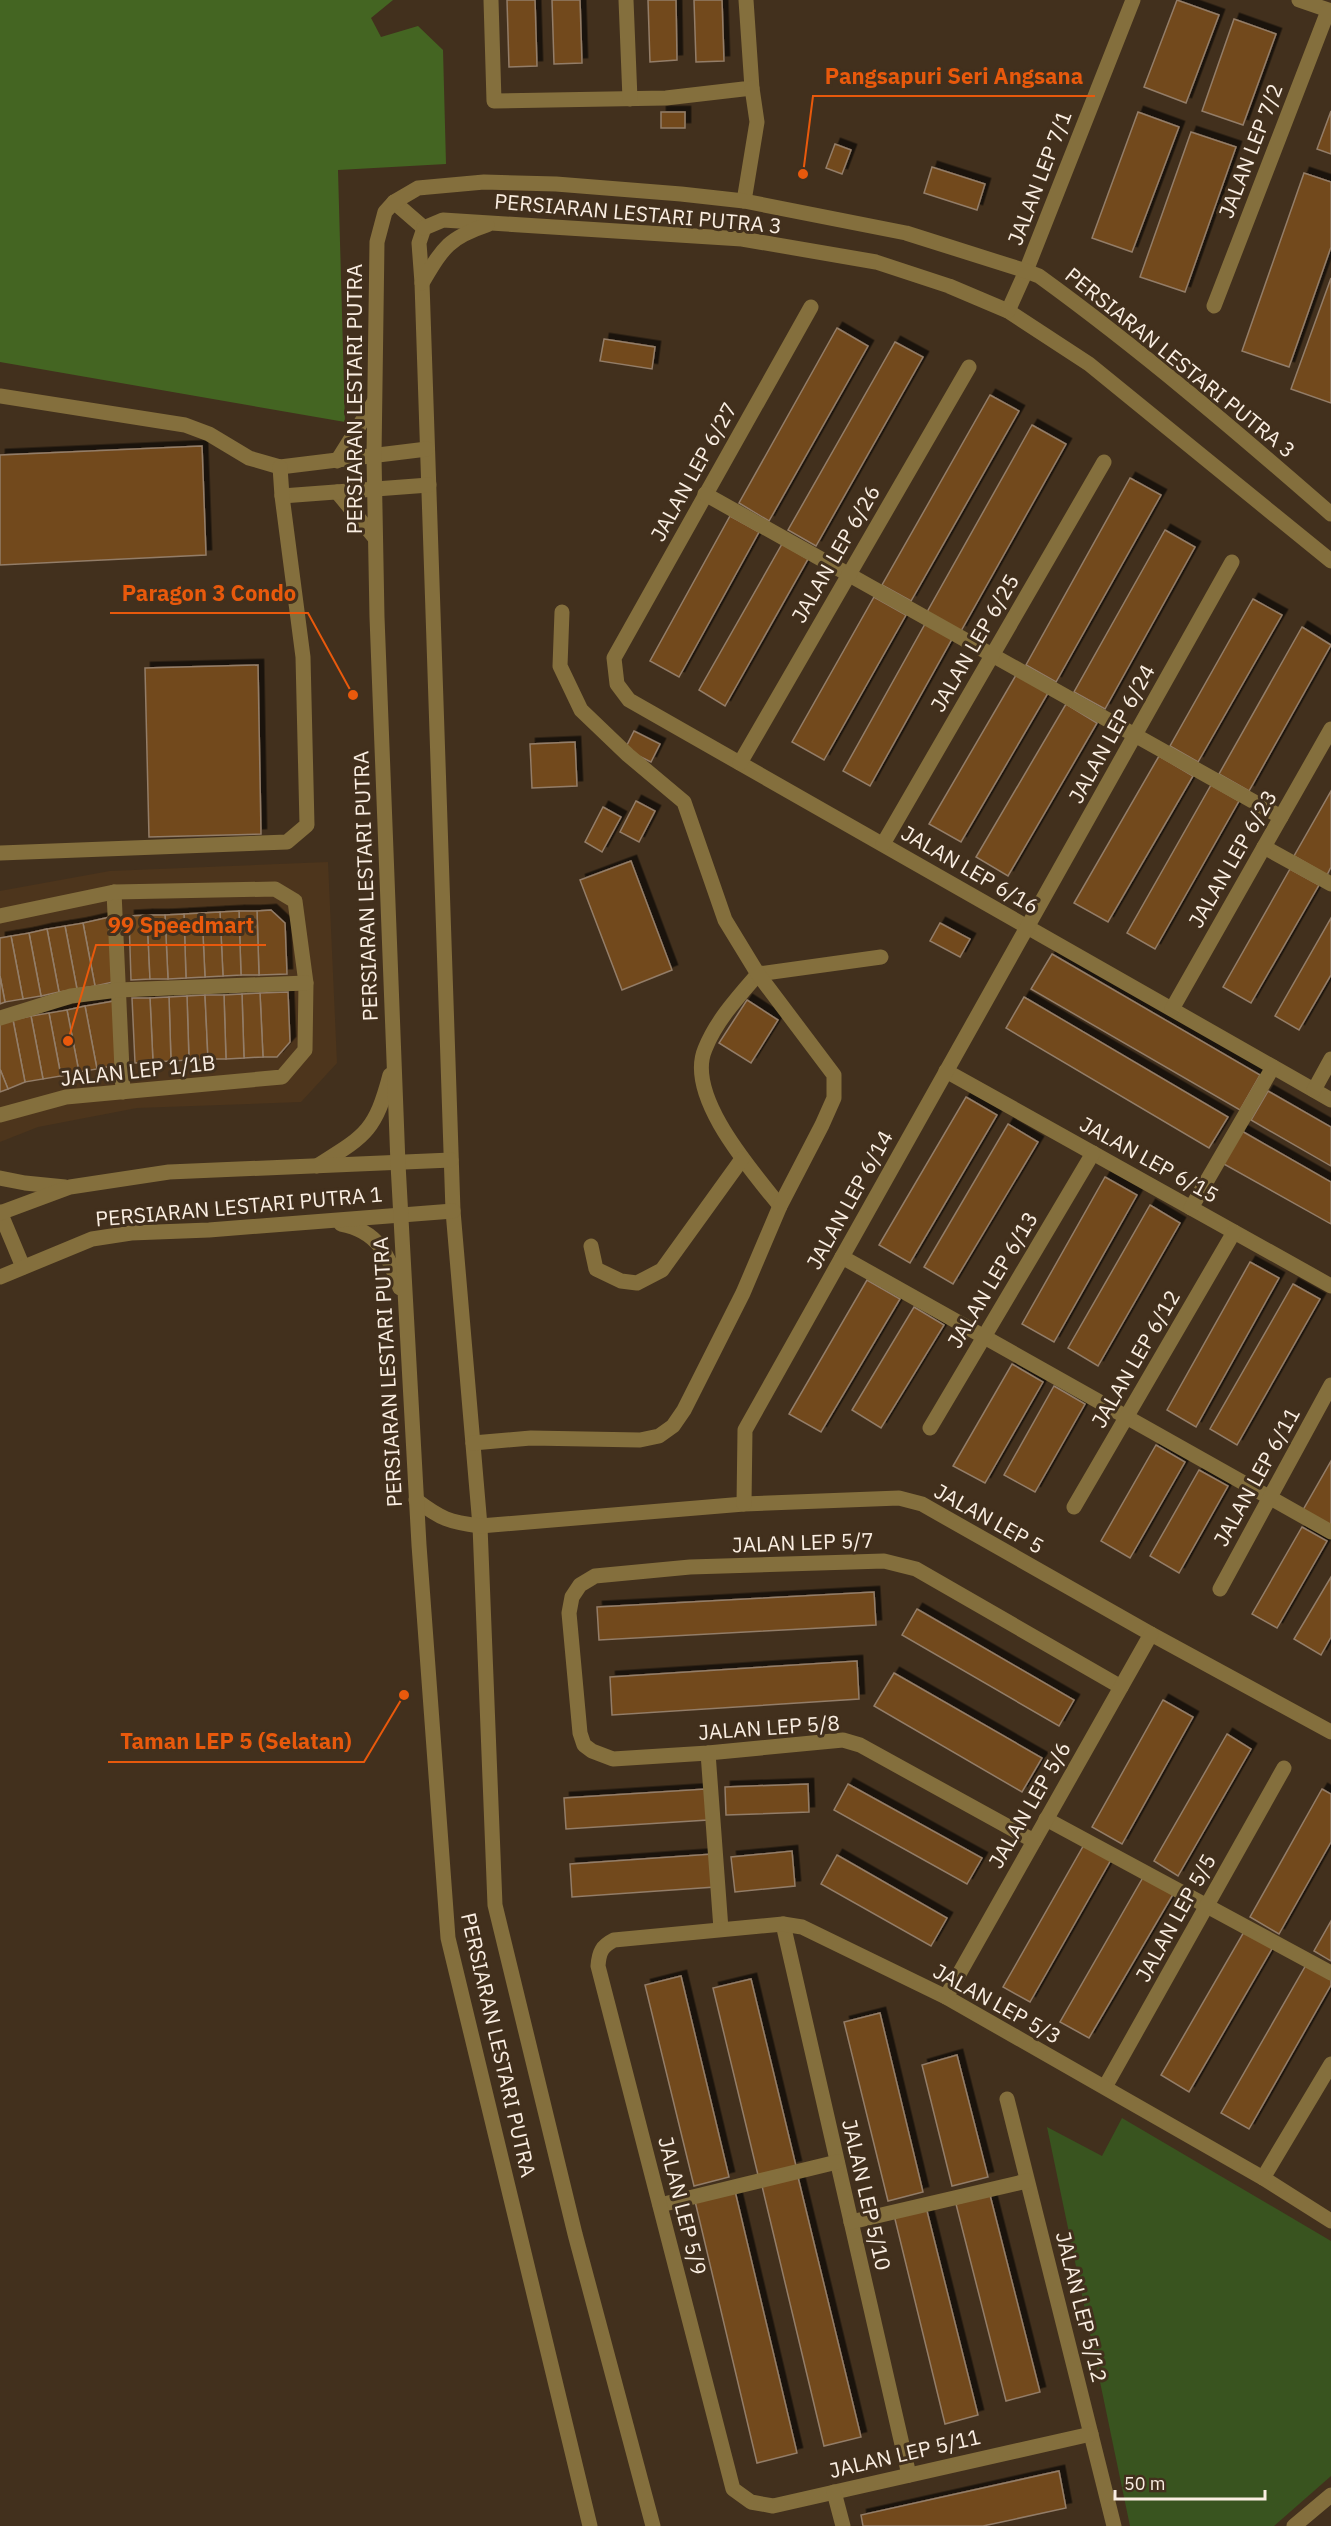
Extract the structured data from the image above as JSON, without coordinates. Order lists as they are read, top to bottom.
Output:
{
  "streets": {
    "street": [
      "JALAN LEP 7/2",
      "JALAN LEP 7/1",
      "PERSIARAN LESTARI PUTRA 3",
      "PERSIARAN LESTARI PUTRA",
      "JALAN LEP 6/27",
      "JALAN LEP 6/26",
      "JALAN LEP 6/25",
      "JALAN LEP 6/24",
      "JALAN LEP 6/23",
      "JALAN LEP 6/16",
      "JALAN LEP 1/1B",
      "JALAN LEP 6/15",
      "JALAN LEP 6/14",
      "PERSIARAN LESTARI PUTRA 1",
      "JALAN LEP 6/13",
      "JALAN LEP 6/12",
      "JALAN LEP 6/11",
      "JALAN LEP 5",
      "JALAN LEP 5/7",
      "JALAN LEP 5/8",
      "JALAN LEP 5/6",
      "JALAN LEP 5/5",
      "JALAN LEP 5/3",
      "JALAN LEP 5/10",
      "JALAN LEP 5/9",
      "JALAN LEP 5/12",
      "JALAN LEP 5/11"
    ]
  },
  "crossings": [
    ["JALAN LEP 7/1", "PERSIARAN LESTARI PUTRA 3"],
    ["PERSIARAN LESTARI PUTRA 3", "PERSIARAN LESTARI PUTRA"],
    ["PERSIARAN LESTARI PUTRA", "PERSIARAN LESTARI PUTRA 1"],
    ["PERSIARAN LESTARI PUTRA", "JALAN LEP 5"],
    ["JALAN LEP 6/27", "JALAN LEP 6/16"],
    ["JALAN LEP 6/26", "JALAN LEP 6/16"],
    ["JALAN LEP 6/25", "JALAN LEP 6/16"],
    ["JALAN LEP 6/24", "JALAN LEP 6/16"],
    ["JALAN LEP 6/24", "JALAN LEP 6/14"],
    ["JALAN LEP 6/23", "JALAN LEP 6/16"],
    ["JALAN LEP 6/16", "JALAN LEP 6/14"],
    ["JALAN LEP 6/15", "JALAN LEP 6/14"],
    ["JALAN LEP 6/15", "JALAN LEP 6/13"],
    ["JALAN LEP 6/15", "JALAN LEP 6/12"],
    ["JALAN LEP 6/14", "JALAN LEP 5"],
    ["JALAN LEP 5", "JALAN LEP 5/6"],
    ["JALAN LEP 5/7", "JALAN LEP 5/8"],
    ["JALAN LEP 5/7", "JALAN LEP 5/6"],
    ["JALAN LEP 5/8", "JALAN LEP 5/6"],
    ["JALAN LEP 5/6", "JALAN LEP 5/3"],
    ["JALAN LEP 5/5", "JALAN LEP 5/3"],
    ["JALAN LEP 5/3", "JALAN LEP 5/10"],
    ["JALAN LEP 5/3", "JALAN LEP 5/9"],
    ["JALAN LEP 5/10", "JALAN LEP 5/11"],
    ["JALAN LEP 5/9", "JALAN LEP 5/11"],
    ["JALAN LEP 5/12", "JALAN LEP 5/11"]
  ],
  "places": [
    "Pangsapuri Seri Angsana",
    "Paragon 3 Condo",
    "99 Speedmart",
    "Taman LEP 5 (Selatan)"
  ],
  "scale_bar": "50 m"
}
